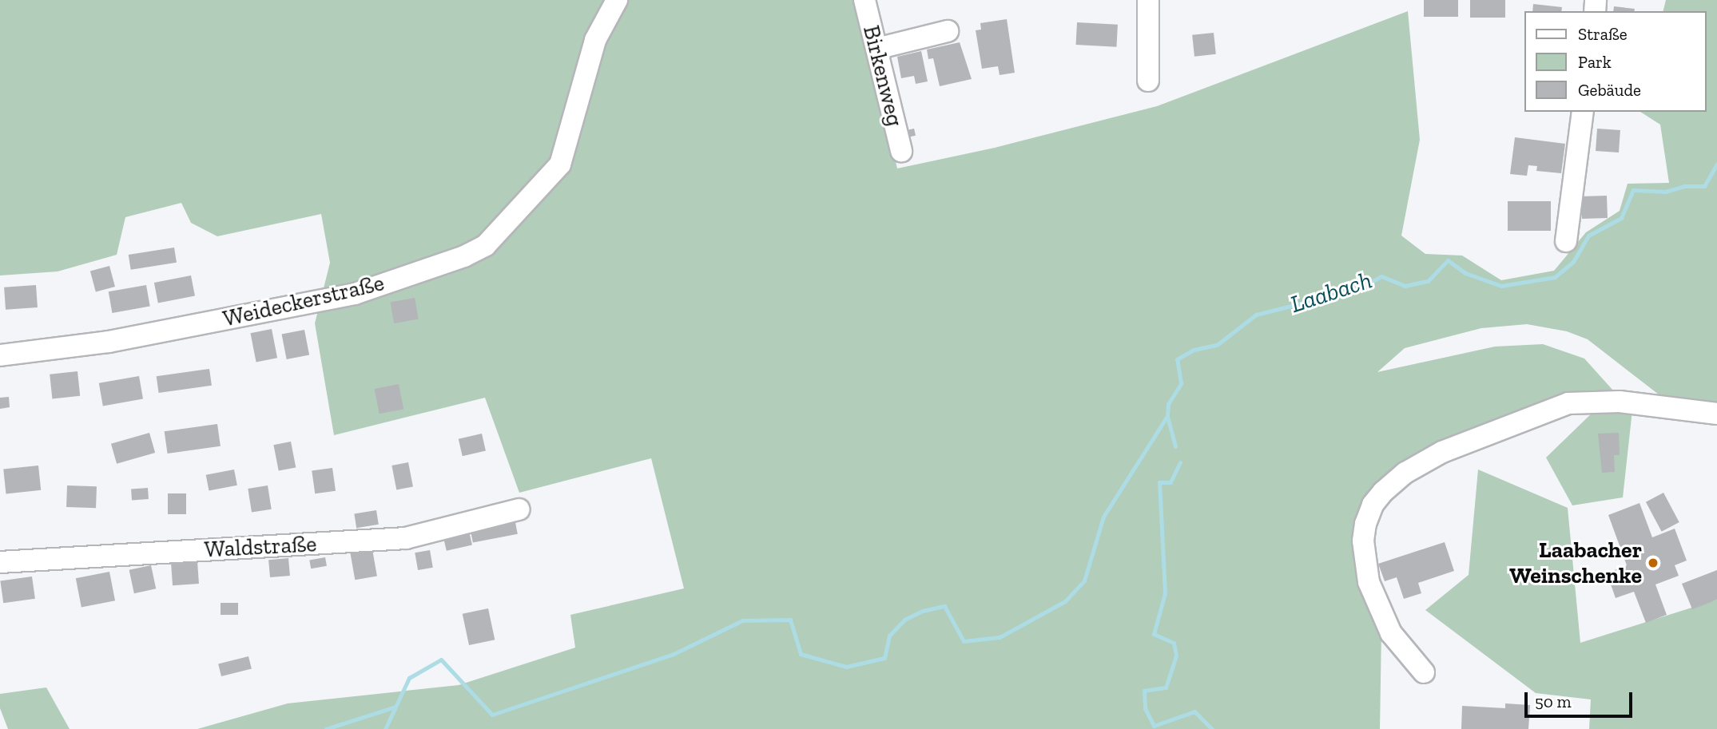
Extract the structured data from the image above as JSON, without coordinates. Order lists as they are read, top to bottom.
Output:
{
  "streets": {
    "street": ["Birkenweg", "Weideckerstraße", "Waldstraße"]
  },
  "water": ["Laabach"],
  "places": ["Laabacher Weinschenke"],
  "legend": ["Straße", "Park", "Gebäude"],
  "scale_bar": "50 m"
}
